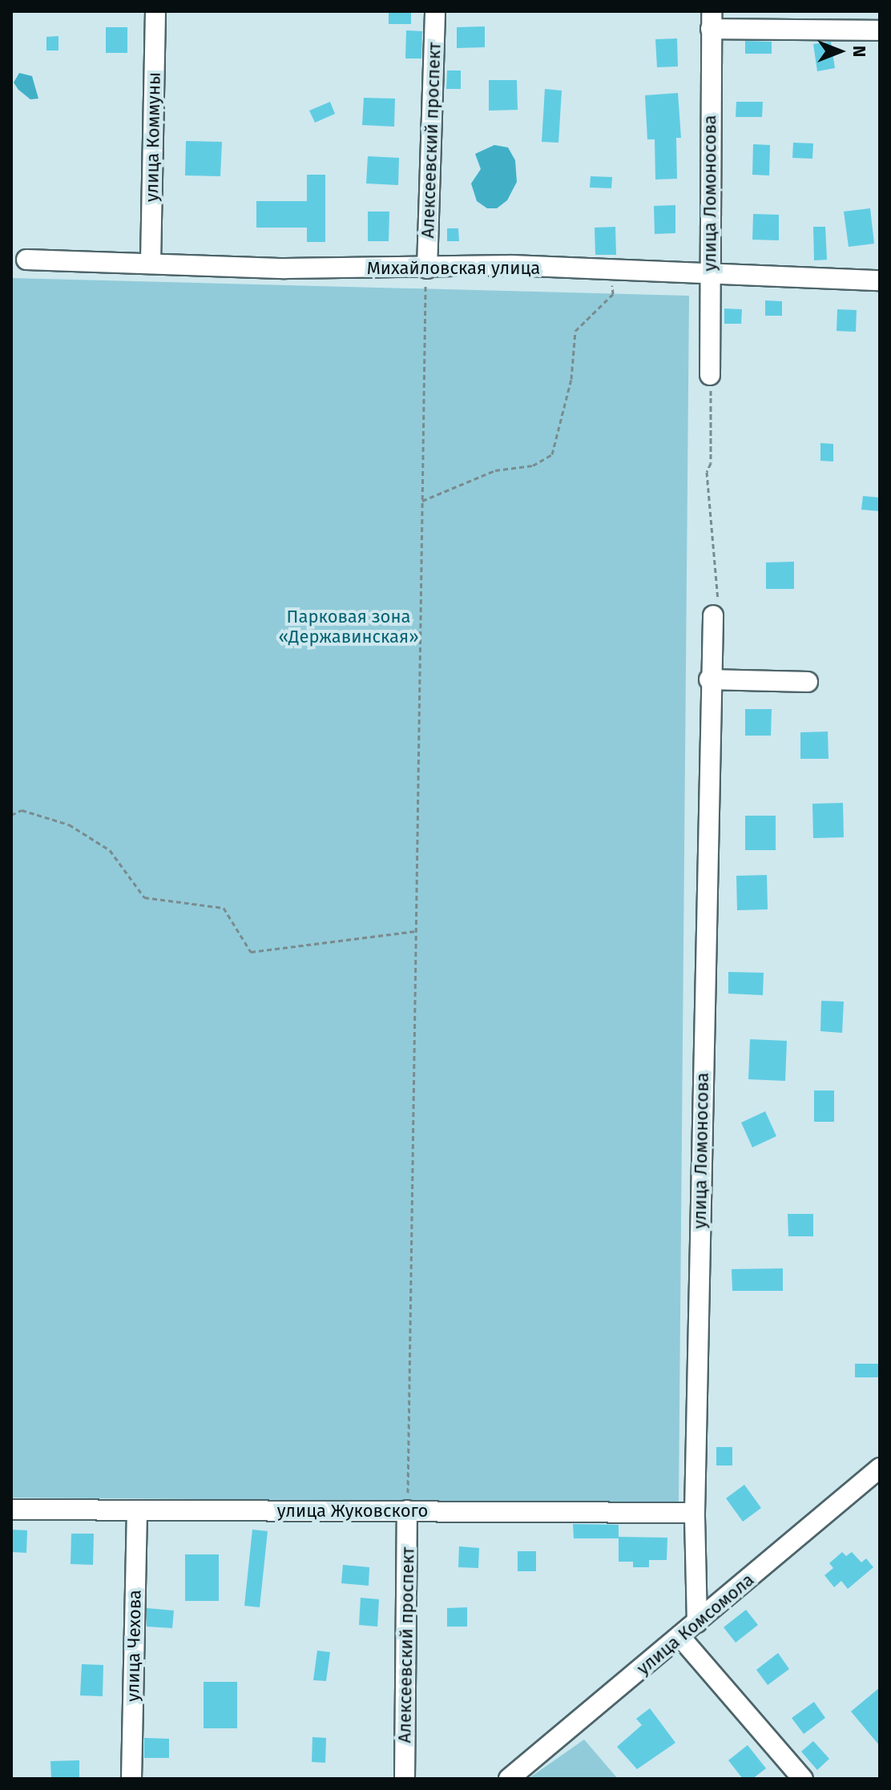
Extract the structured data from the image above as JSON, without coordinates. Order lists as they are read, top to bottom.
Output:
{
  "streets": {
    "street": [
      "улица Коммуны",
      "Алексеевский проспект",
      "улица Ломоносова",
      "Михайловская улица",
      "улица Жуковского",
      "улица Комсомола",
      "улица Чехова"
    ]
  },
  "crossings": [
    ["улица Коммуны", "Михайловская улица"],
    ["Алексеевский проспект", "Михайловская улица"],
    ["Алексеевский проспект", "улица Жуковского"],
    ["улица Ломоносова", "Михайловская улица"],
    ["улица Ломоносова", "улица Жуковского"],
    ["улица Ломоносова", "улица Комсомола"],
    ["улица Жуковского", "улица Чехова"]
  ],
  "parks": ["Парковая зона «Державинская»"],
  "north": "right"
}
